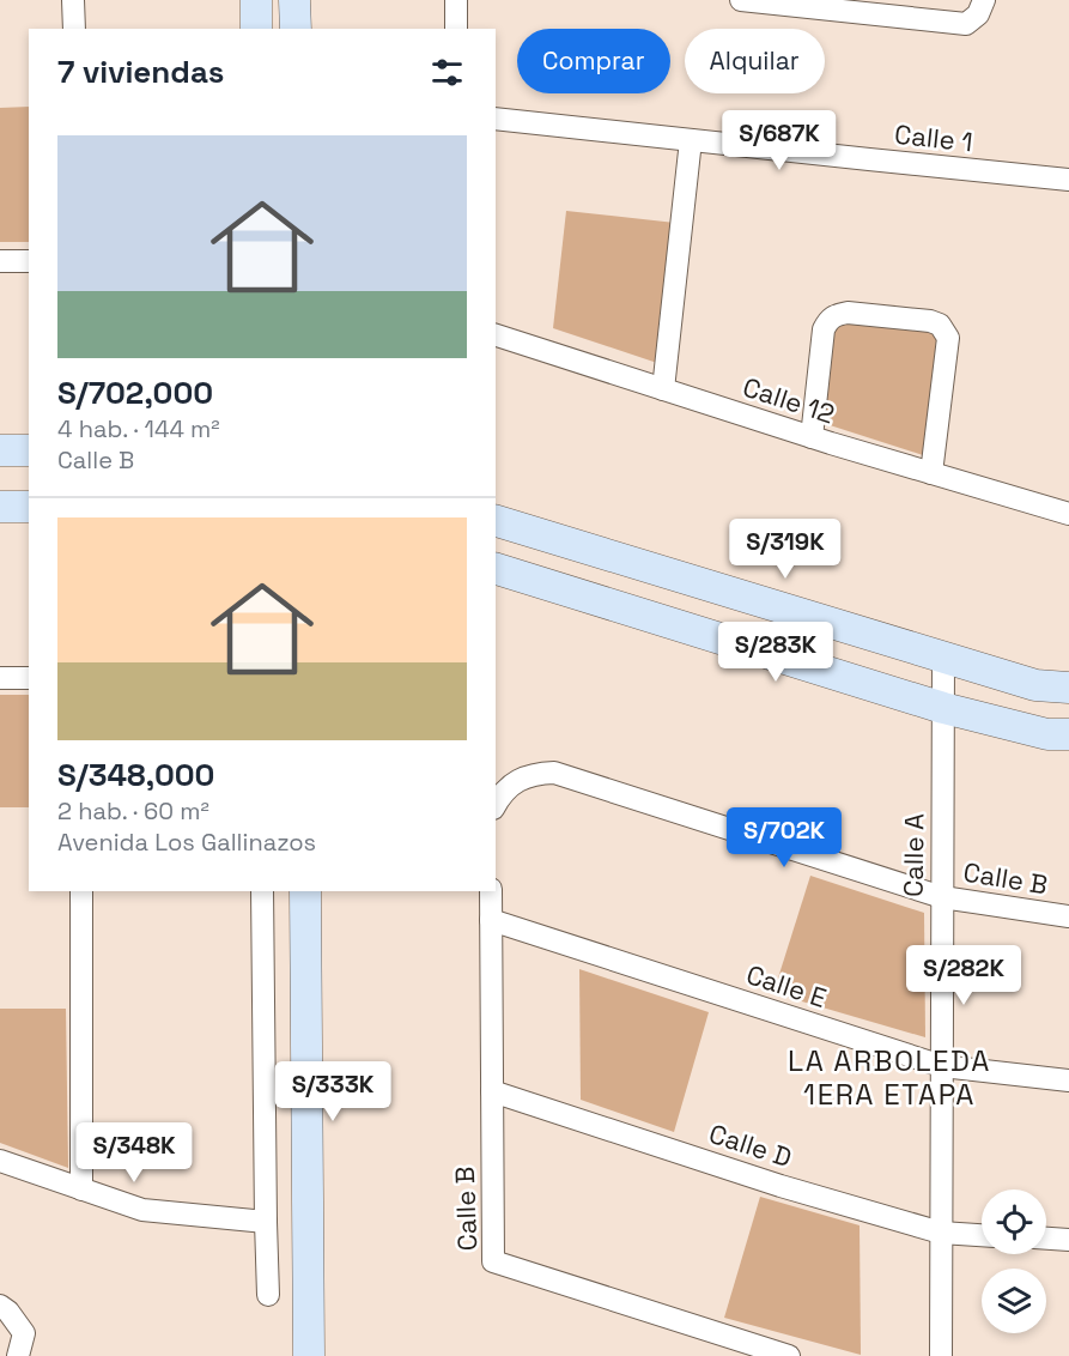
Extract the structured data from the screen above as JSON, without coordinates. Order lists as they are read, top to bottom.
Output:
{
  "streets": {
    "street": [
      "Calle 1",
      "Calle 12",
      "Calle A",
      "Calle B",
      "Calle E",
      "Calle D"
    ]
  },
  "crossings": [
    ["Calle A", "Calle B"],
    ["Calle A", "Calle E"],
    ["Calle A", "Calle D"],
    ["Calle B", "Calle E"],
    ["Calle B", "Calle D"]
  ],
  "districts": ["LA ARBOLEDA 1ERA ETAPA"],
  "page": {
    "chip": ["Comprar", "Alquilar"],
    "heading": "7 viviendas",
    "price": [
      "S/687K",
      "S/319K",
      "S/283K",
      "S/702K",
      "S/282K",
      "S/333K",
      "S/348K"
    ],
    "list": [
      {
        "name": "S/702,000",
        "note": "4 hab. · 144 m² · Calle B"
      },
      {
        "name": "S/348,000",
        "note": "2 hab. · 60 m² · Avenida Los Gallinazos"
      }
    ]
  }
}
